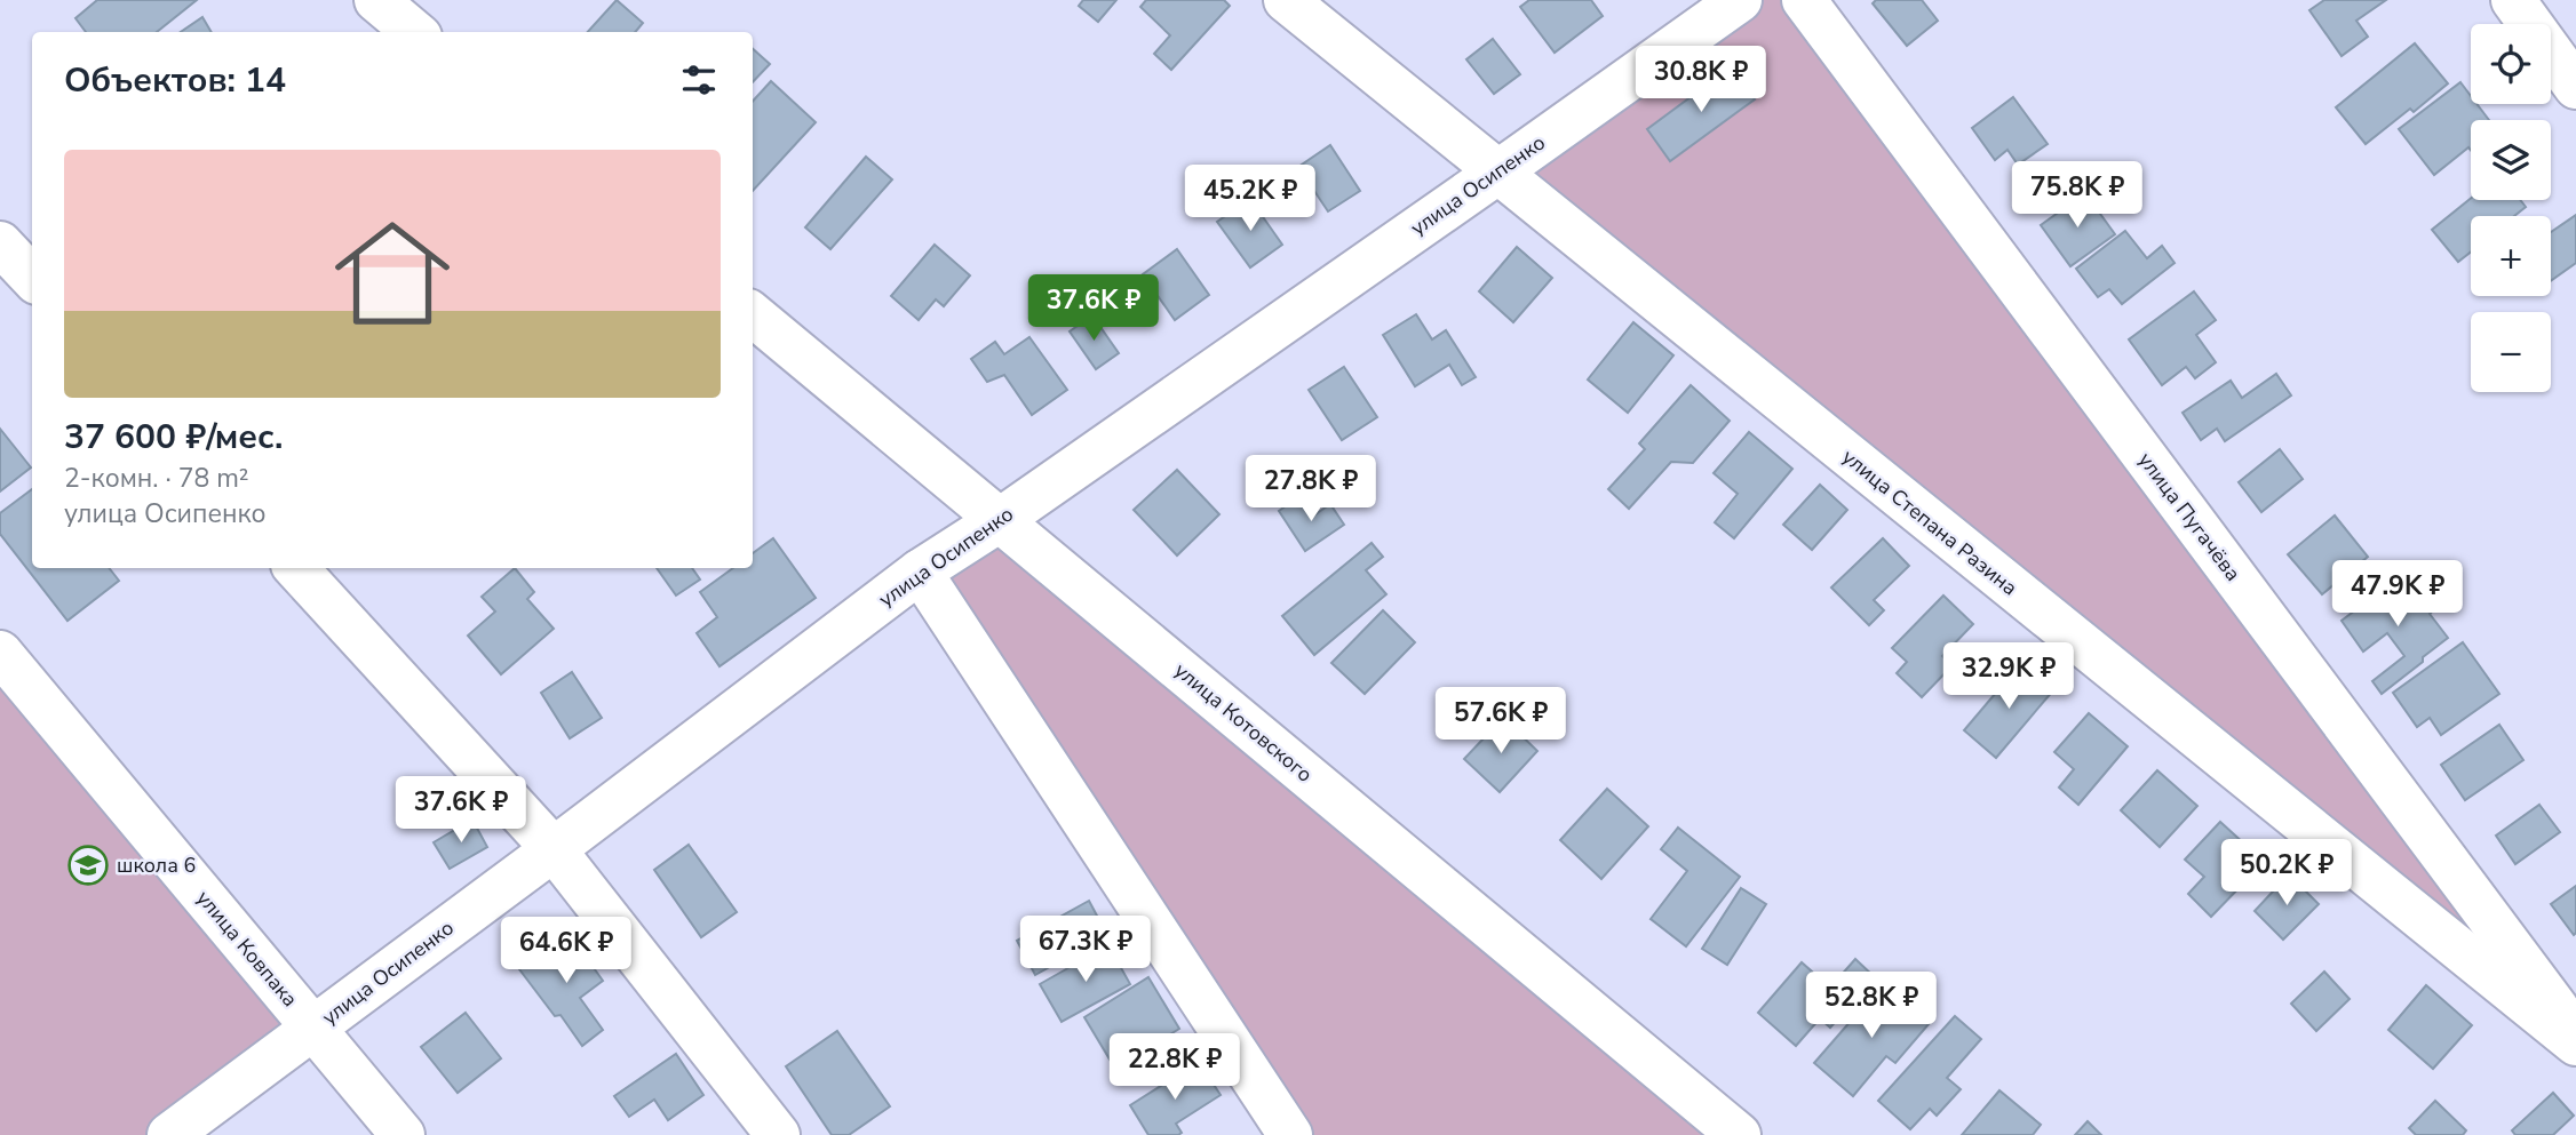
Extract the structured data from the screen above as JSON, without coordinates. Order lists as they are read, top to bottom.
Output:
{
  "streets": {
    "street": [
      "улица Осипенко",
      "улица Пугачёва",
      "улица Степана Разина",
      "улица Котовского",
      "улица Ковпака"
    ]
  },
  "crossings": [
    ["улица Осипенко", "улица Степана Разина"],
    ["улица Осипенко", "улица Котовского"],
    ["улица Осипенко", "улица Ковпака"]
  ],
  "places": {
    "school or university": ["школа 6"]
  },
  "page": {
    "map_buttons": ["+", "−"],
    "heading": "Объектов: 14",
    "price": [
      "30.8K ₽",
      "75.8K ₽",
      "45.2K ₽",
      "37.6K ₽",
      "27.8K ₽",
      "47.9K ₽",
      "32.9K ₽",
      "57.6K ₽",
      "37.6K ₽",
      "50.2K ₽",
      "67.3K ₽",
      "64.6K ₽",
      "52.8K ₽",
      "22.8K ₽"
    ],
    "list": [
      {
        "name": "37 600 ₽/мес.",
        "note": "2-комн. · 78 m² · улица Осипенко"
      }
    ]
  }
}
